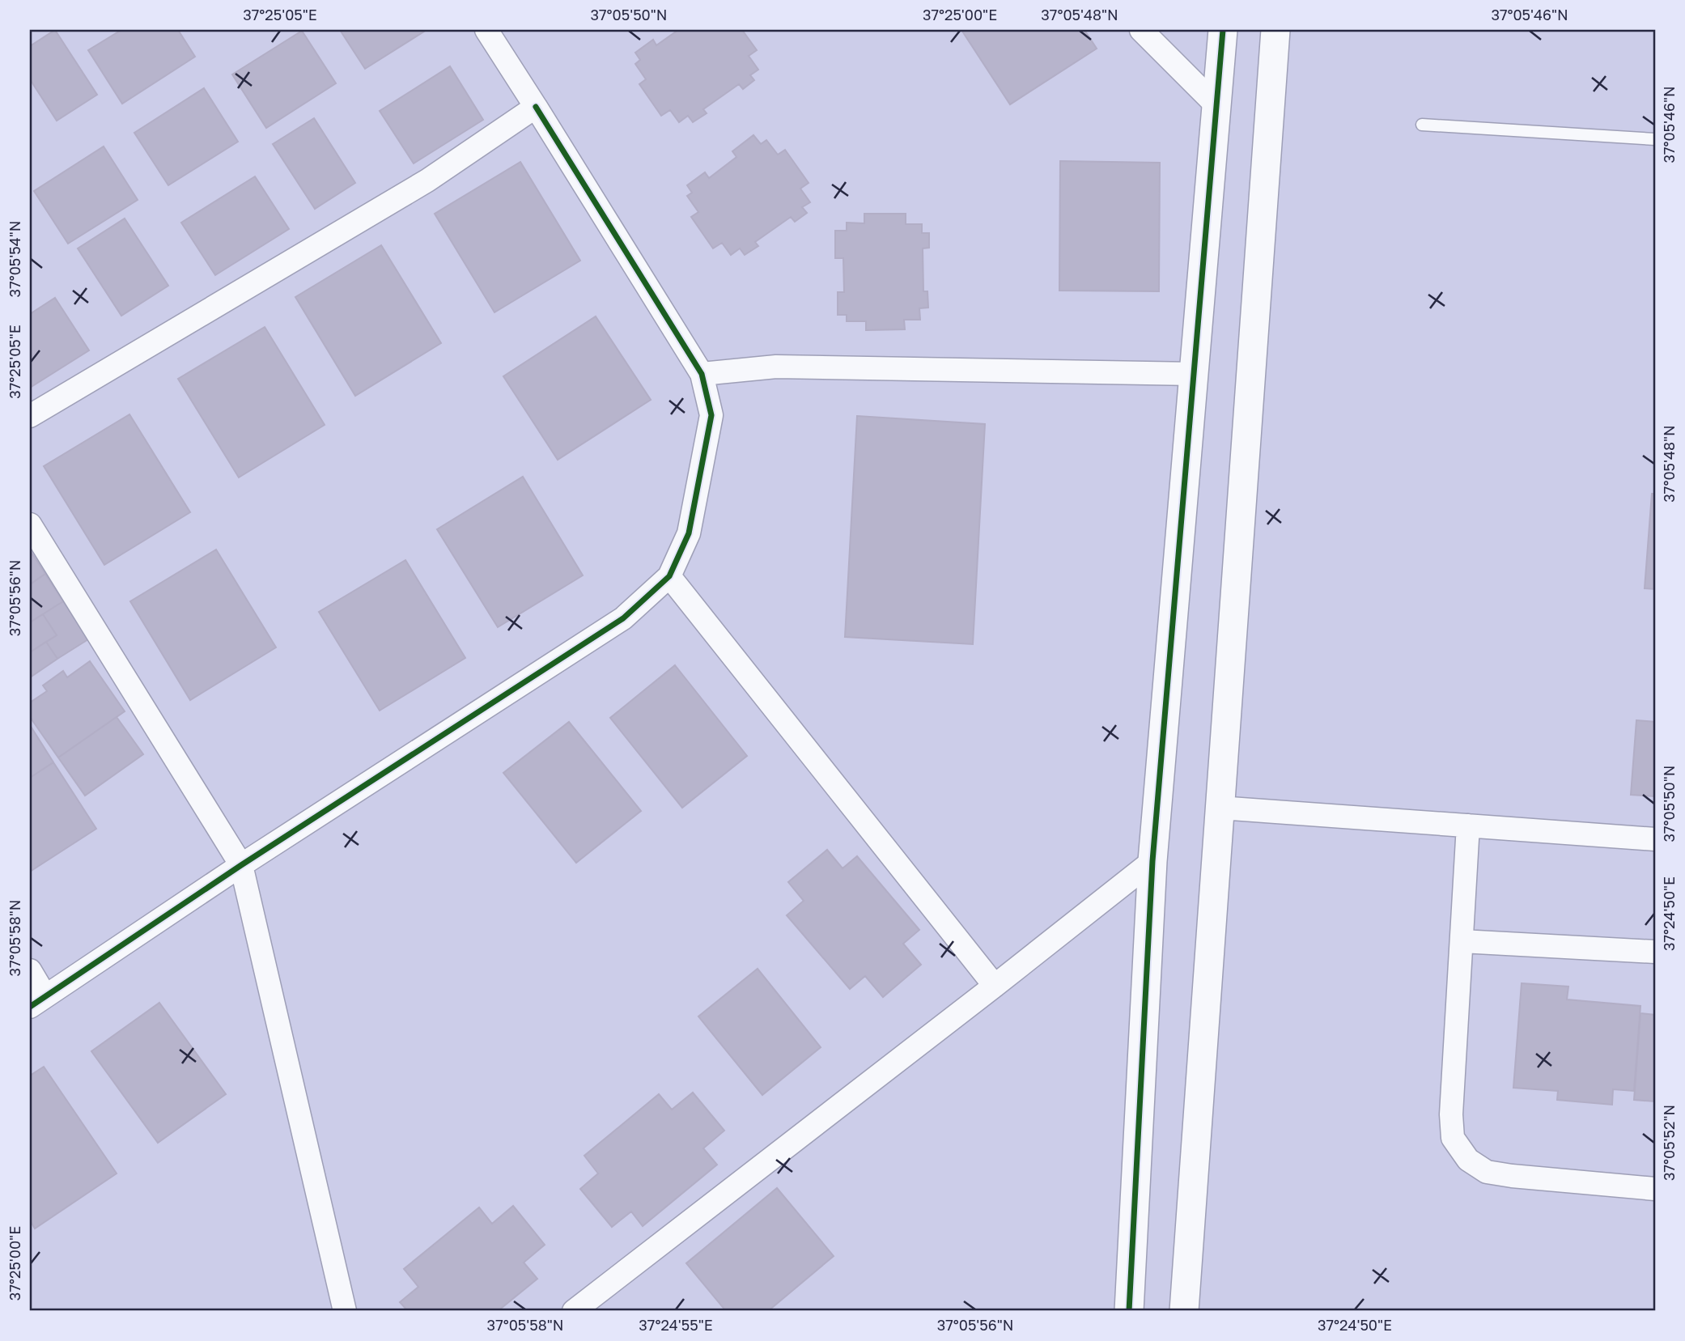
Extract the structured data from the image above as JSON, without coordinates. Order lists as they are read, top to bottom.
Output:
{
  "coordinates": [
    "37°25'05\"E",
    "37°05'50\"N",
    "37°25'00\"E",
    "37°05'48\"N",
    "37°05'46\"N",
    "37°05'54\"N",
    "37°05'56\"N",
    "37°24'50\"E",
    "37°05'58\"N",
    "37°05'52\"N",
    "37°24'55\"E"
  ]
}
